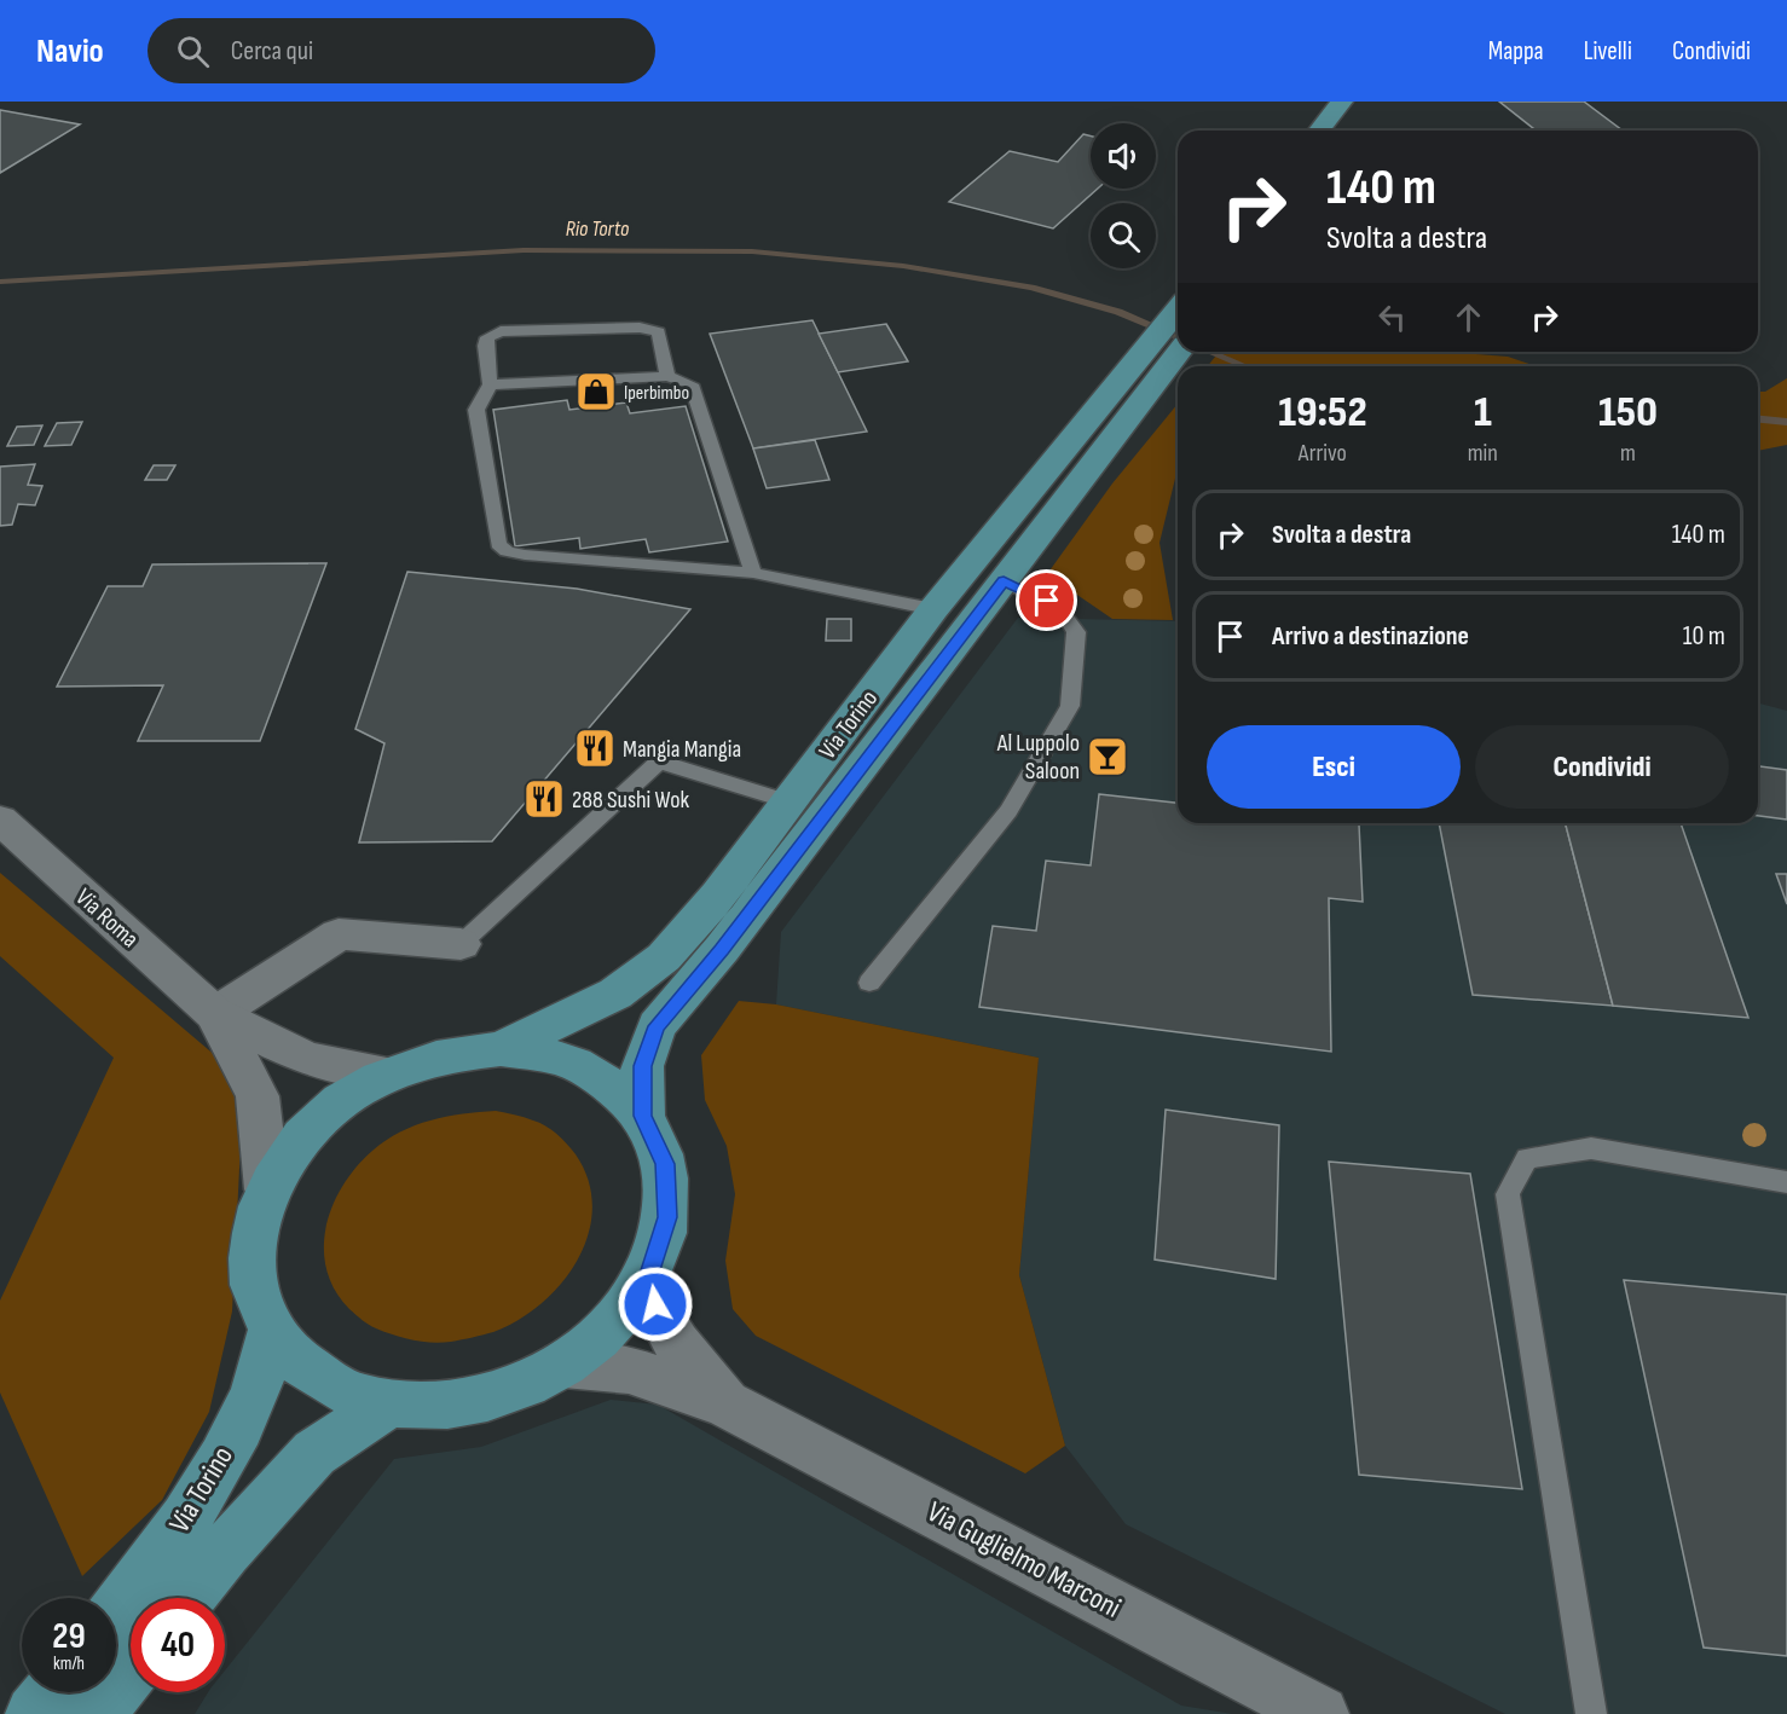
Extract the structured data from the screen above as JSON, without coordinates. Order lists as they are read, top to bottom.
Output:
{
  "streets": {
    "main road": ["Via Torino"],
    "street": ["Via Roma", "Via Guglielmo Marconi"]
  },
  "water": ["Rio Torto"],
  "places": {
    "shop": ["Iperbimbo"],
    "restaurant": ["Mangia Mangia", "288 Sushi Wok"],
    "bar": ["Al Luppolo Saloon"]
  },
  "page": {
    "header": "Navio",
    "search": "Cerca qui",
    "nav": ["Mappa", "Livelli", "Condividi"],
    "turn": ["140 m", "Svolta a destra"],
    "eta": [
      "19:52",
      "Arrivo",
      "1",
      "min",
      "150",
      "m"
    ],
    "list": [
      {
        "name": "Svolta a destra",
        "value": "140 m"
      },
      {
        "name": "Arrivo a destinazione",
        "value": "10 m"
      }
    ],
    "buttons": ["Esci", "Condividi"],
    "speed": "29 km/h",
    "limit": "40"
  }
}
